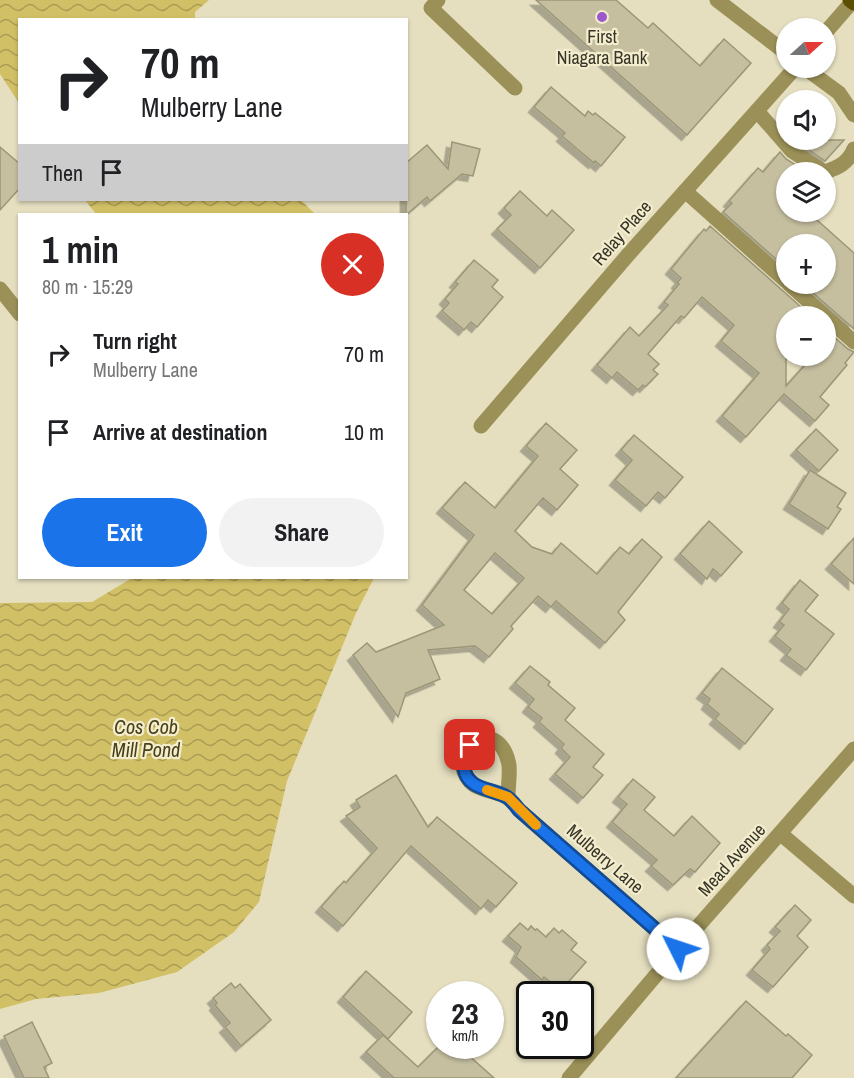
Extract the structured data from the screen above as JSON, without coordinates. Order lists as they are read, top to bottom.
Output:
{
  "streets": {
    "street": ["Relay Place", "Mulberry Lane", "Mead Avenue"]
  },
  "crossings": [
    ["Mulberry Lane", "Mead Avenue"]
  ],
  "water": ["Cos Cob Mill Pond"],
  "places": ["First Niagara Bank"],
  "north": "right",
  "page": {
    "map_buttons": ["+", "−"],
    "turn": ["70 m", "Mulberry Lane"],
    "then": "Then",
    "heading": ["1 min", "80 m · 15:29"],
    "list": [
      {
        "name": "Turn right",
        "note": "Mulberry Lane",
        "value": "70 m"
      },
      {
        "name": "Arrive at destination",
        "value": "10 m"
      }
    ],
    "buttons": ["Exit", "Share"],
    "speed": "23 km/h",
    "limit": "30"
  }
}
